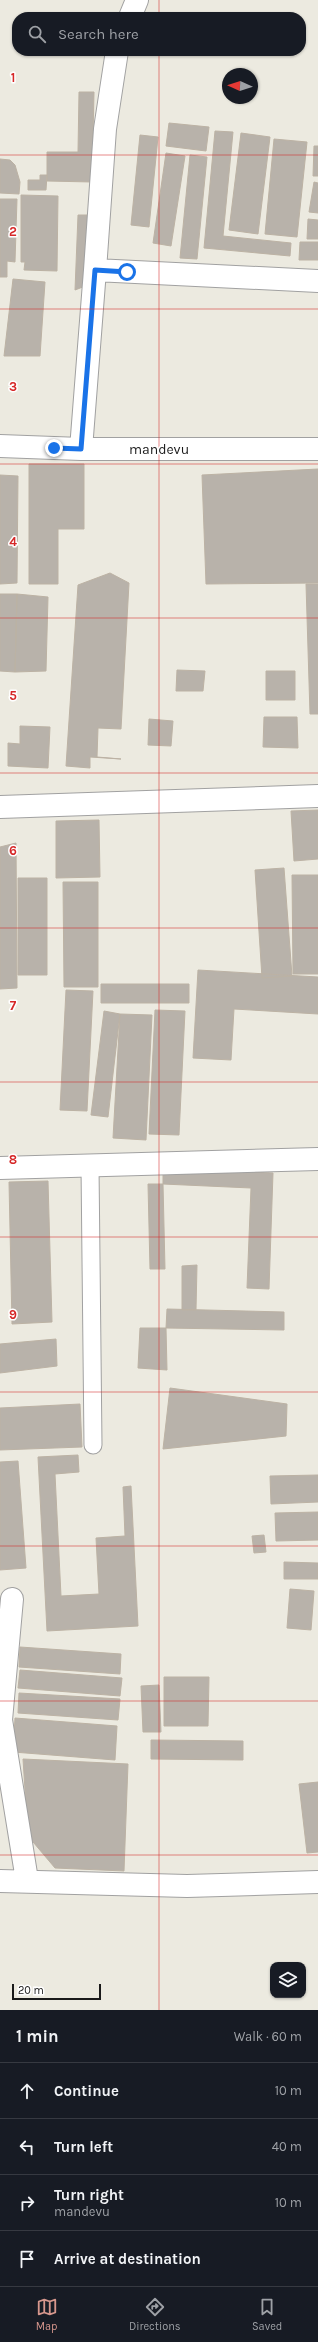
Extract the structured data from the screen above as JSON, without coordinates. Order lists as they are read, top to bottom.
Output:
{
  "streets": {
    "street": ["mandevu"]
  },
  "scale_bar": "20 m",
  "north": "left",
  "page": {
    "search": "Search here",
    "scale": "20 m",
    "heading": ["1 min", "Walk · 60 m"],
    "list": [
      ["Continue", "10 m"],
      ["Turn left", "40 m"],
      ["Turn right", "mandevu", "10 m"],
      "Arrive at destination"
    ],
    "nav": ["Map", "Directions", "Saved"]
  },
  "grid": {
    "rows": [
      "1",
      "2",
      "3",
      "4",
      "5",
      "6",
      "7",
      "8",
      "9"
    ]
  }
}
